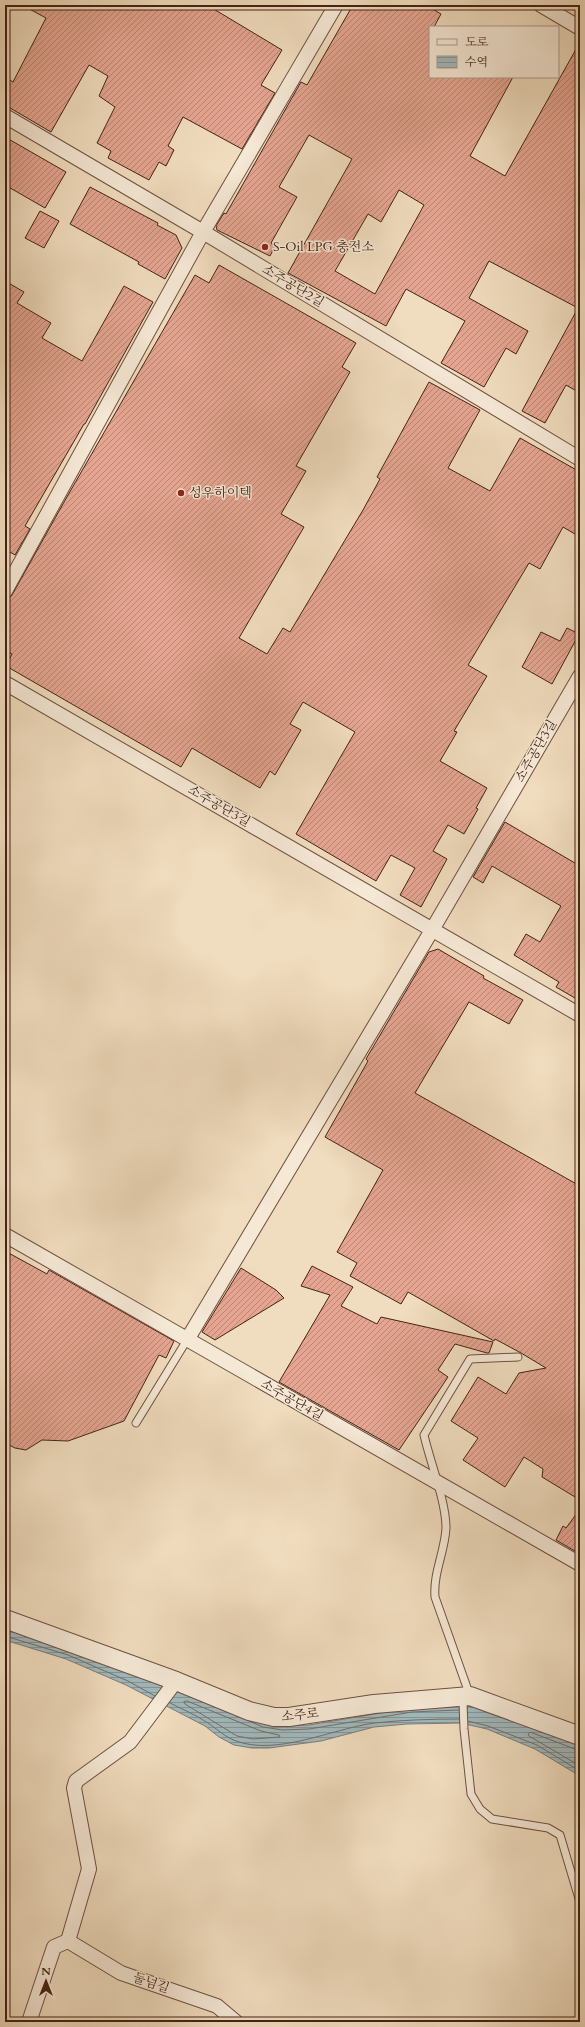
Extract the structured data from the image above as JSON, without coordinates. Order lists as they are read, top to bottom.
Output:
{
  "streets": {
    "street": [
      "소주공단2길",
      "소주공단3길",
      "소주공단4길",
      "소주로",
      "둘넘길"
    ]
  },
  "places": ["S-Oil LPG 충전소", "성우하이텍"],
  "legend": ["도로", "수역"],
  "north": "top"
}
